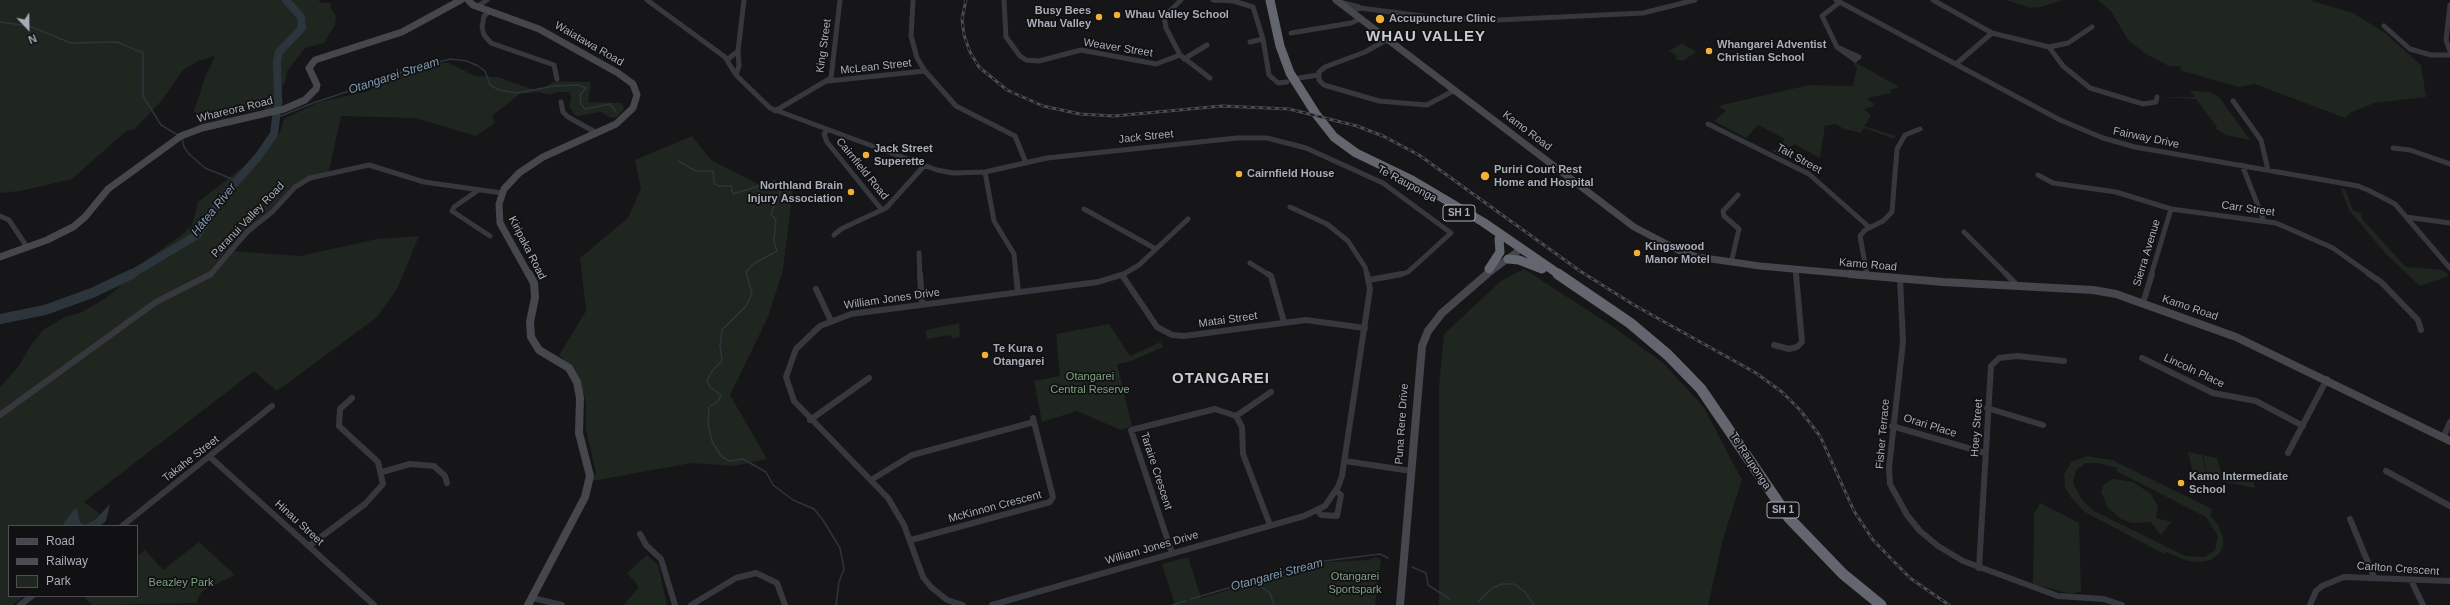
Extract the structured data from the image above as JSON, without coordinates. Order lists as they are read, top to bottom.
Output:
{
  "streets": {
    "highway": ["Te Rauponga", "SH 1"],
    "main road": [
      "Waiatawa Road",
      "Whareora Road",
      "Kamo Road",
      "Kiripaka Road",
      "Puna Rere Drive"
    ],
    "street": [
      "King Street",
      "Weaver Street",
      "McLean Street",
      "Jack Street",
      "Fairway Drive",
      "Tait Street",
      "Cairnfield Road",
      "Carr Street",
      "Paranui Valley Road",
      "Sierra Avenue",
      "William Jones Drive",
      "Matai Street",
      "Lincoln Place",
      "Orari Place",
      "Hoey Street",
      "Fisher Terrace",
      "Takahe Street",
      "Taraire Crescent",
      "McKinnon Crescent",
      "Hinau Street",
      "Carlton Crescent"
    ]
  },
  "crossings": [
    ["Waiatawa Road", "Kiripaka Road"],
    ["King Street", "McLean Street"],
    ["King Street", "Cairnfield Road"],
    ["Kamo Road", "Sierra Avenue"],
    ["Kamo Road", "Fisher Terrace"],
    ["Jack Street", "Cairnfield Road"],
    ["Jack Street", "William Jones Drive"],
    ["Te Rauponga", "Puna Rere Drive"],
    ["Carr Street", "Sierra Avenue"],
    ["Paranui Valley Road", "Kiripaka Road"],
    ["William Jones Drive", "Matai Street"],
    ["William Jones Drive", "Taraire Crescent"],
    ["William Jones Drive", "McKinnon Crescent"],
    ["Orari Place", "Hoey Street"],
    ["Orari Place", "Fisher Terrace"],
    ["Hoey Street", "Fisher Terrace"],
    ["Takahe Street", "Hinau Street"]
  ],
  "districts": ["WHAU VALLEY", "OTANGAREI"],
  "water": ["Otangarei Stream", "Hātea River"],
  "parks": ["Otangarei Central Reserve", "Otangarei Sportspark", "Beazley Park"],
  "places": [
    "Whau Valley School",
    "Busy Bees Whau Valley",
    "Accupuncture Clinic",
    "Whangarei Adventist Christian School",
    "Jack Street Superette",
    "Cairnfield House",
    "Puriri Court Rest Home and Hospital",
    "Northland Brain Injury Association",
    "Kingswood Manor Motel",
    "Te Kura o Otangarei",
    "Kamo Intermediate School"
  ],
  "legend": ["Road", "Railway", "Park"],
  "north": "bottom"
}
